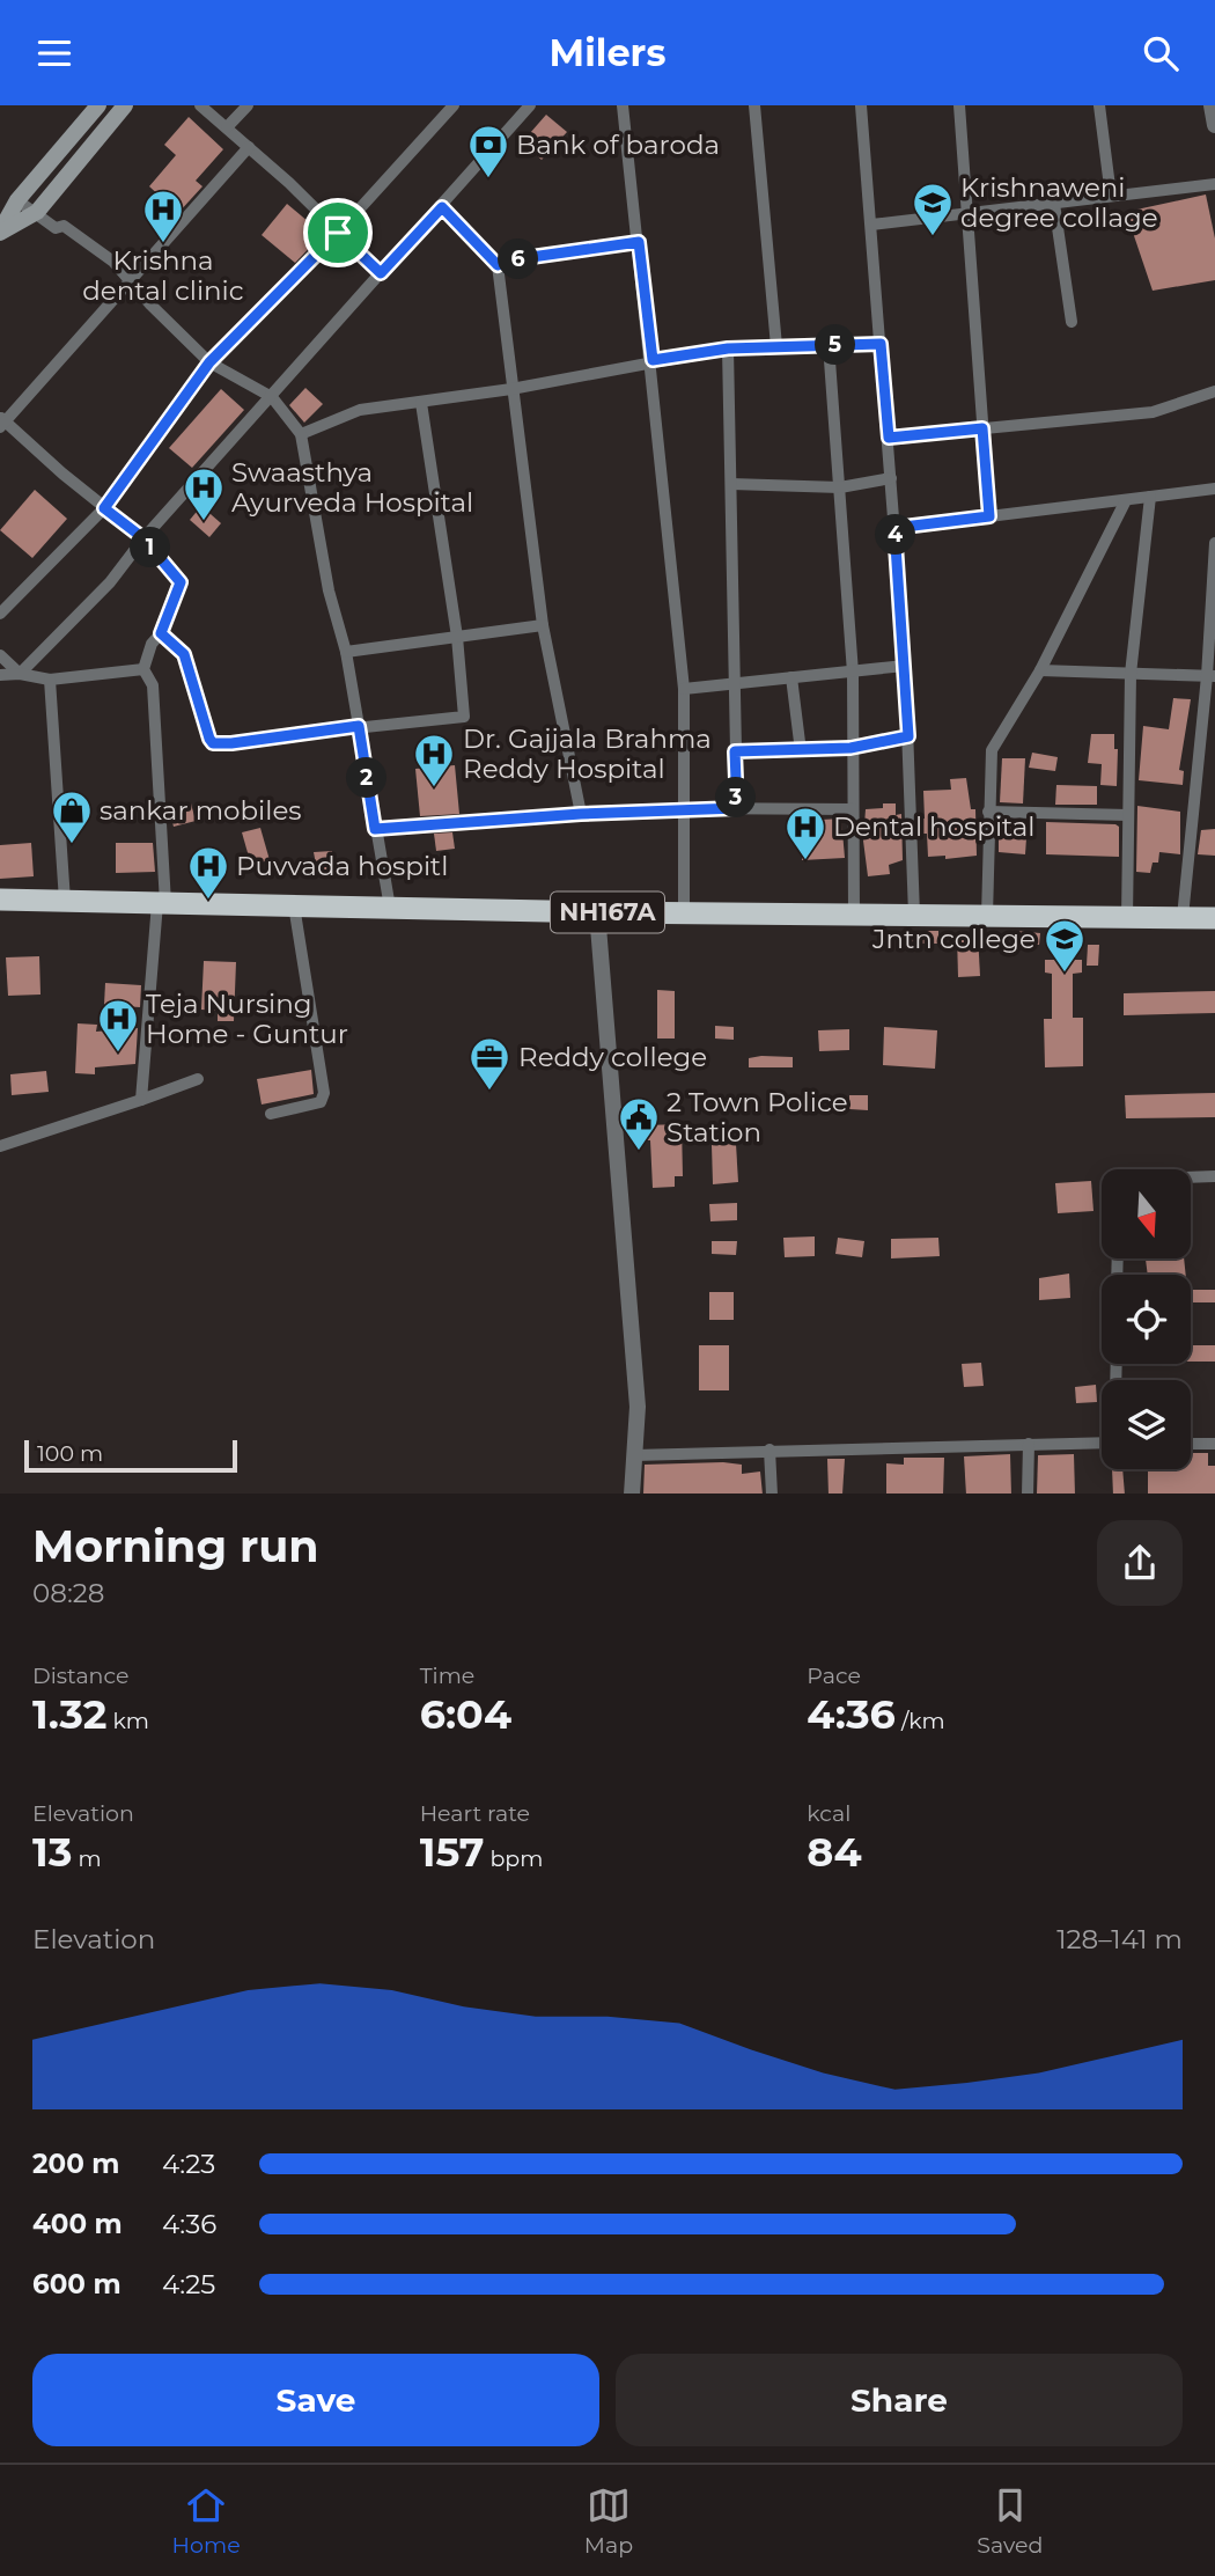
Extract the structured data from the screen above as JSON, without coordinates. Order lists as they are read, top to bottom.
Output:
{
  "streets": {
    "highway": ["NH167A"]
  },
  "places": {
    "bank": ["Bank of baroda"],
    "school or university": ["Krishnaweni degree collage", "Jntn college"],
    "hospital": [
      "Krishna dental clinic",
      "Swaasthya Ayurveda Hospital",
      "Dr. Gajjala Brahma Reddy Hospital",
      "Dental hospital",
      "Puvvada hospitl",
      "Teja Nursing Home - Guntur"
    ],
    "shop": ["sankar mobiles"],
    "office": ["Reddy college"],
    "public building": ["2 Town Police Station"]
  },
  "scale_bar": "100 m",
  "north": "bottom",
  "page": {
    "header": "Milers",
    "pins": [
      "6",
      "5",
      "4",
      "1",
      "2",
      "3"
    ],
    "scale": "100 m",
    "heading": ["Morning run", "08:28"],
    "stats": [
      ["Distance", "1.32 km"],
      ["Time", "6:04"],
      ["Pace", "4:36 /km"],
      ["Elevation", "13 m"],
      ["Heart rate", "157 bpm"],
      ["kcal", "84"]
    ],
    "chart": ["Elevation", "128–141 m"],
    "list": [
      {
        "name": "200 m",
        "note": "4:23"
      },
      {
        "name": "400 m",
        "note": "4:36"
      },
      {
        "name": "600 m",
        "note": "4:25"
      }
    ],
    "buttons": ["Save", "Share"],
    "tabs": ["Home", "Map", "Saved"]
  }
}
